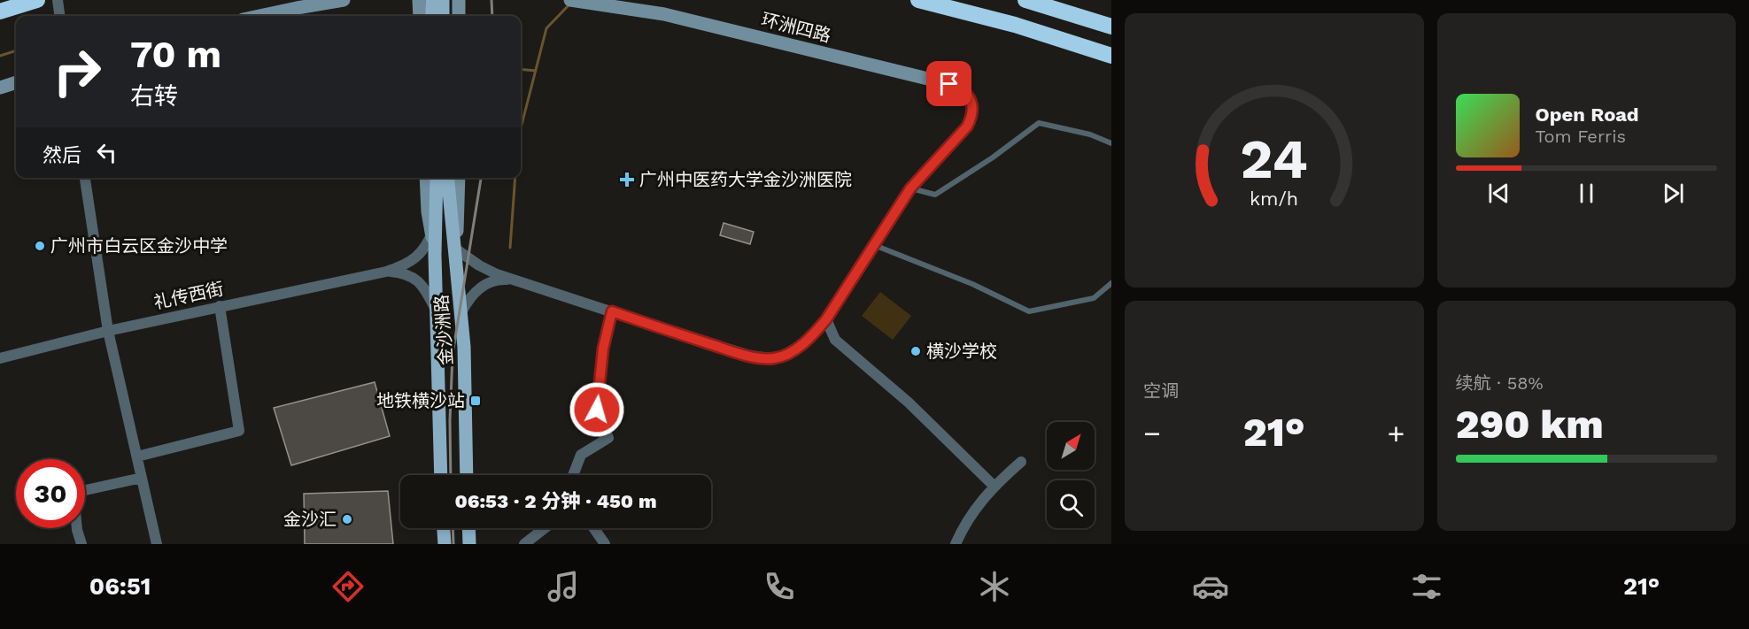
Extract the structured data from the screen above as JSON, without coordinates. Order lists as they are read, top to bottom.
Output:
{
  "streets": {
    "main road": ["金沙洲路"],
    "street": ["环洲四路", "礼传西街"]
  },
  "places": {
    "health": ["广州中医药大学金沙洲医院"],
    "other": ["广州市白云区金沙中学", "横沙学校", "金沙汇"],
    "transit": ["地铁横沙站"]
  },
  "north": "top right",
  "page": {
    "turn": ["70 m", "右转"],
    "song": ["Open Road", "Tom Ferris"],
    "then": "然后",
    "tile": [
      "空调",
      ["续航 · 58%", "290 km"]
    ],
    "heat": ["−", "21°", "+"],
    "limit": "30",
    "trip": "06:53 · 2 分钟 · 450 m",
    "tabs": ["06:51", "21°"],
    "gauge": ["24", "km/h"]
  }
}
